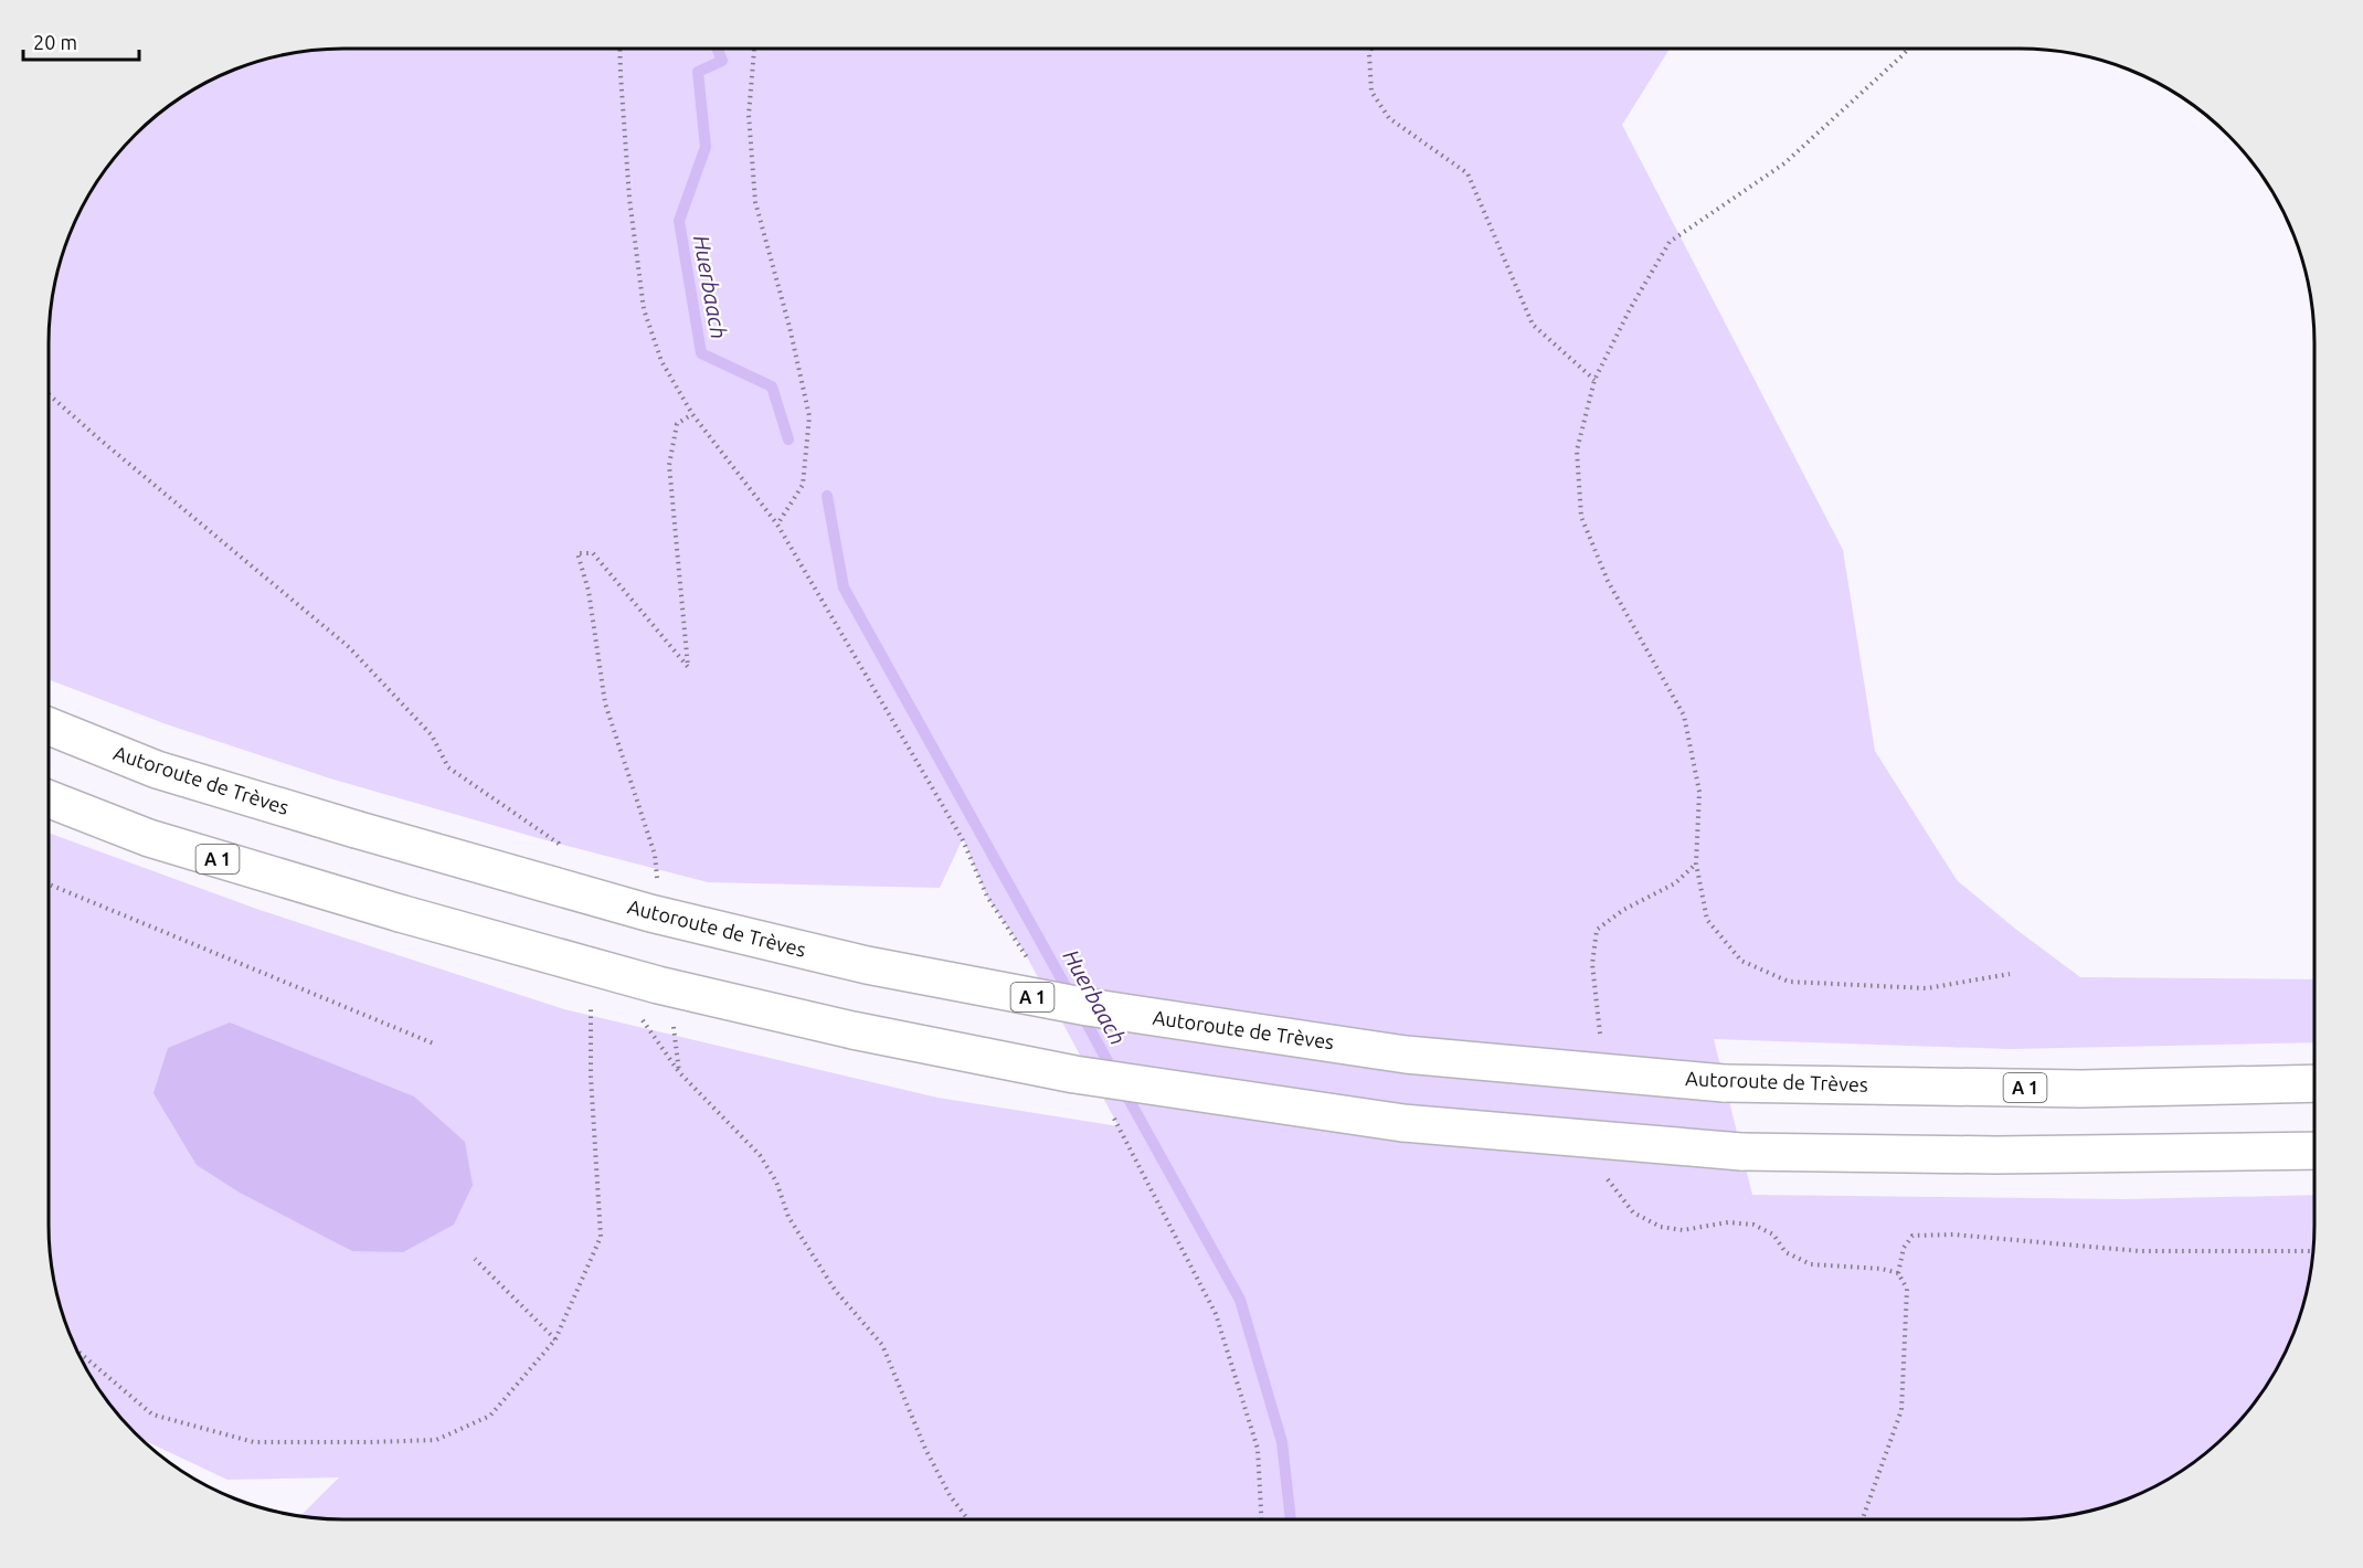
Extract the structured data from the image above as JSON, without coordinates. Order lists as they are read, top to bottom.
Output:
{
  "streets": {
    "highway": ["Autoroute de Trèves", "A 1"]
  },
  "water": ["Huerbaach"],
  "scale_bar": "20 m"
}
